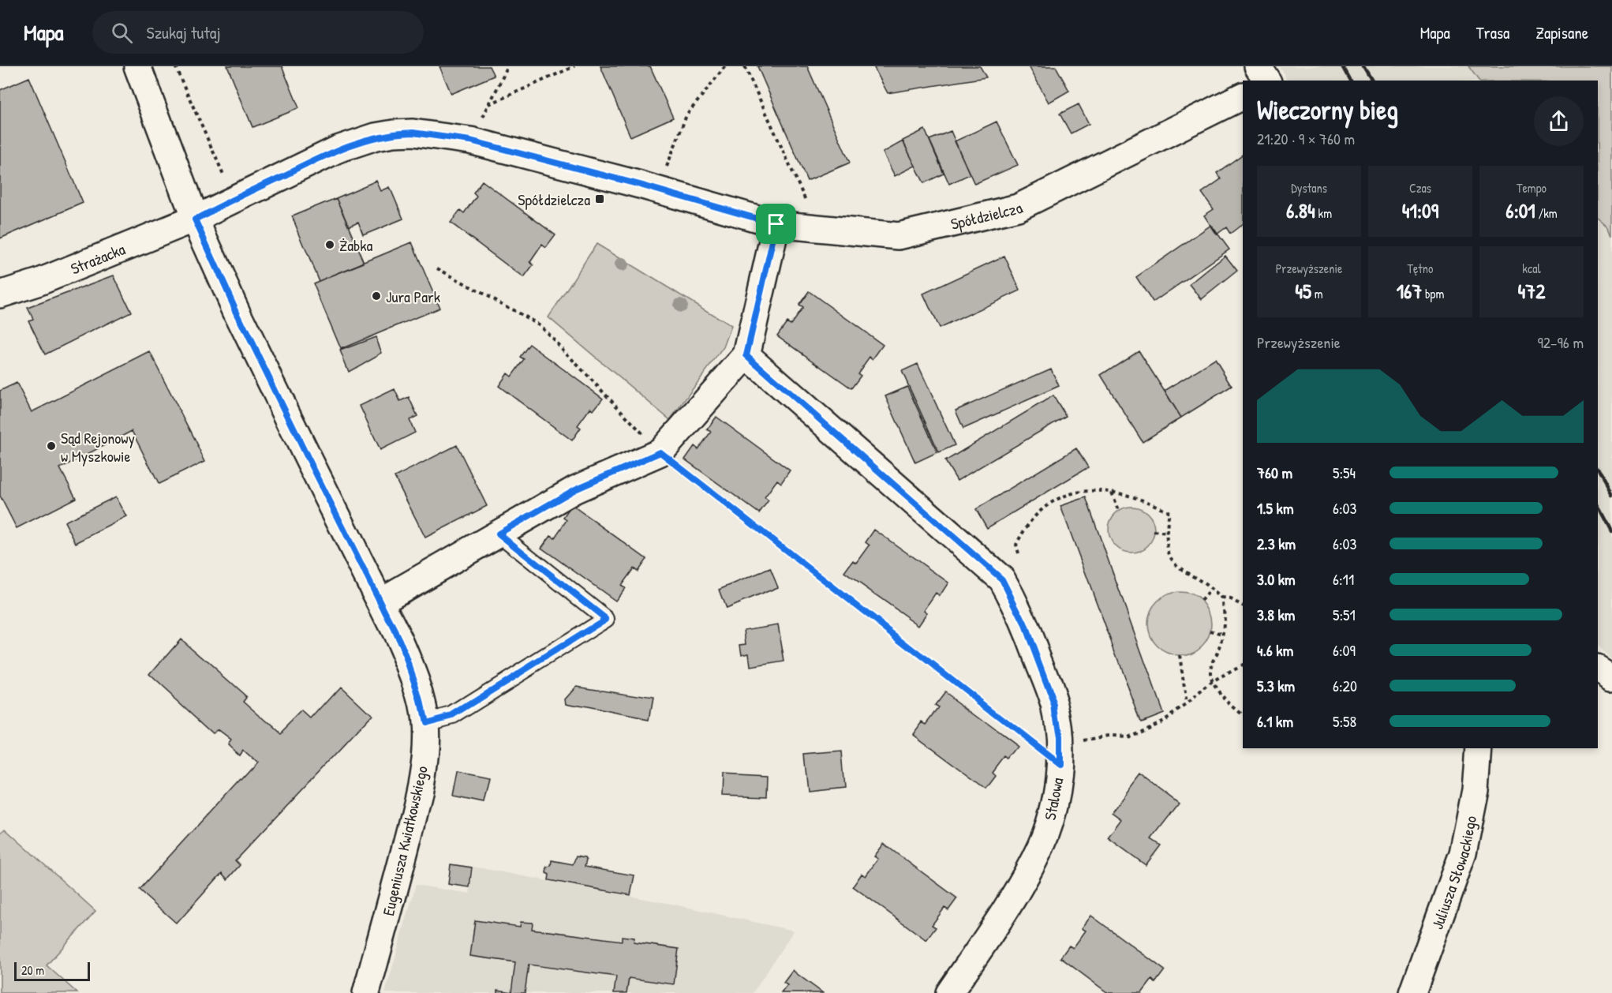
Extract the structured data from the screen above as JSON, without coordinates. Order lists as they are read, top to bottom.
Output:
{
  "streets": {
    "street": [
      "Spółdzielcza",
      "Strażacka",
      "Stalowa",
      "Eugeniusza Kwiatkowskiego",
      "Juliusza Słowackiego"
    ]
  },
  "crossings": [
    ["Spółdzielcza", "Strażacka"],
    ["Spółdzielcza", "Eugeniusza Kwiatkowskiego"],
    ["Strażacka", "Eugeniusza Kwiatkowskiego"]
  ],
  "places": {
    "transit": ["Spółdzielcza"],
    "other": ["Żabka", "Jura Park", "Sąd Rejonowy w Myszkowie"]
  },
  "scale_bar": "20 m",
  "page": {
    "header": "Mapa",
    "search": "Szukaj tutaj",
    "nav": ["Mapa", "Trasa", "Zapisane"],
    "heading": ["Wieczorny bieg", "21:20 · 9 × 760 m"],
    "stats": [
      ["Dystans", "6.84 km"],
      ["Czas", "41:09"],
      ["Tempo", "6:01 /km"],
      ["Przewyższenie", "45 m"],
      ["Tętno", "167 bpm"],
      ["kcal", "472"]
    ],
    "chart": ["Przewyższenie", "92–96 m"],
    "list": [
      {
        "name": "760 m",
        "note": "5:54"
      },
      {
        "name": "1.5 km",
        "note": "6:03"
      },
      {
        "name": "2.3 km",
        "note": "6:03"
      },
      {
        "name": "3.0 km",
        "note": "6:11"
      },
      {
        "name": "3.8 km",
        "note": "5:51"
      },
      {
        "name": "4.6 km",
        "note": "6:09"
      },
      {
        "name": "5.3 km",
        "note": "6:20"
      },
      {
        "name": "6.1 km",
        "note": "5:58"
      }
    ],
    "scale": "20 m"
  }
}
